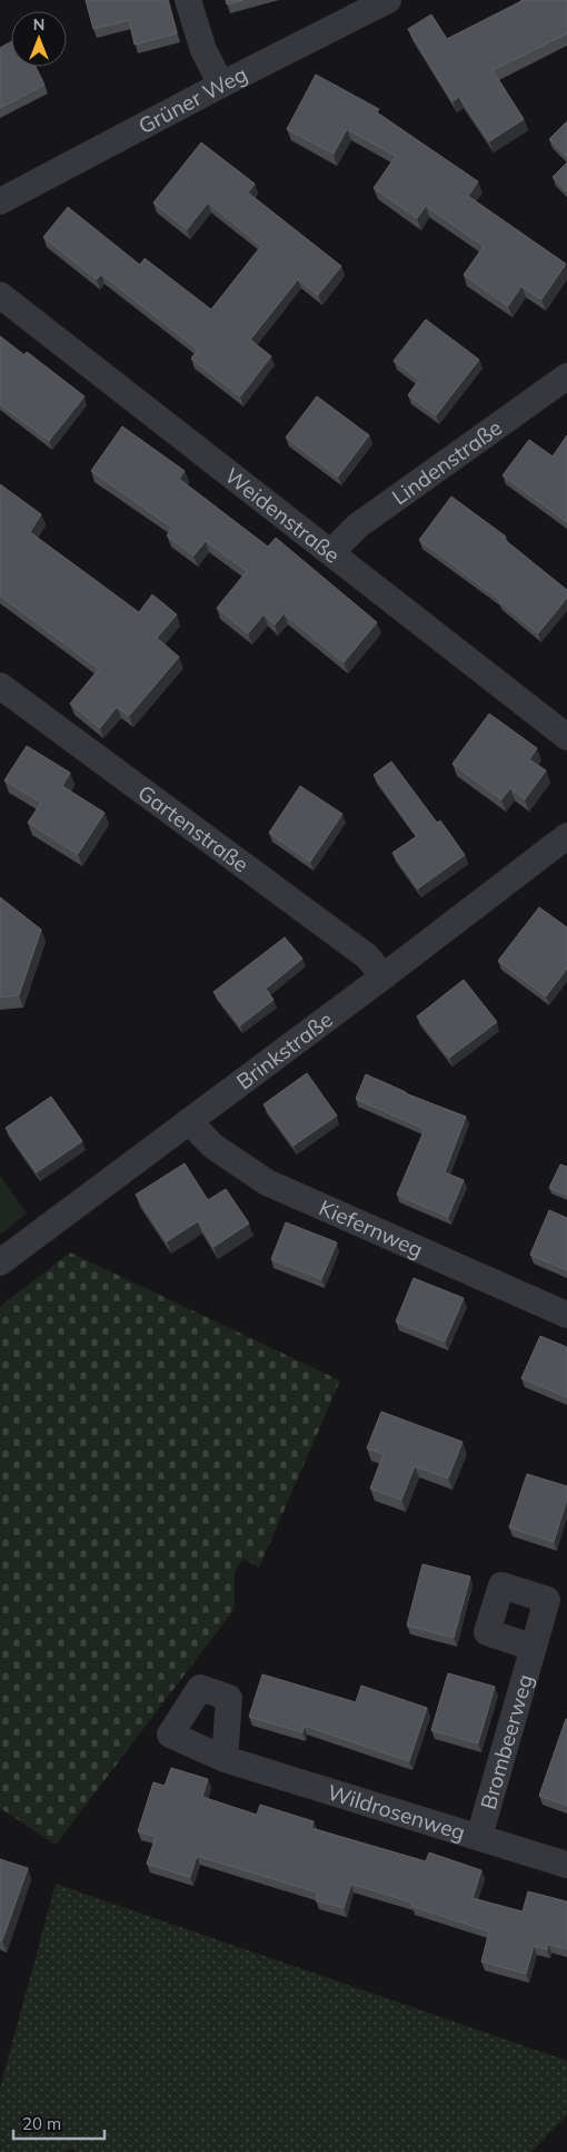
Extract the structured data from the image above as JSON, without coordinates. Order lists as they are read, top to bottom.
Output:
{
  "streets": {
    "street": [
      "Grüner Weg",
      "Lindenstraße",
      "Weidenstraße",
      "Gartenstraße",
      "Brinkstraße",
      "Kiefernweg",
      "Brombeerweg",
      "Wildrosenweg"
    ]
  },
  "crossings": [
    ["Lindenstraße", "Weidenstraße"],
    ["Gartenstraße", "Brinkstraße"],
    ["Brinkstraße", "Kiefernweg"],
    ["Brombeerweg", "Wildrosenweg"]
  ],
  "scale_bar": "20 m",
  "north": "top"
}
